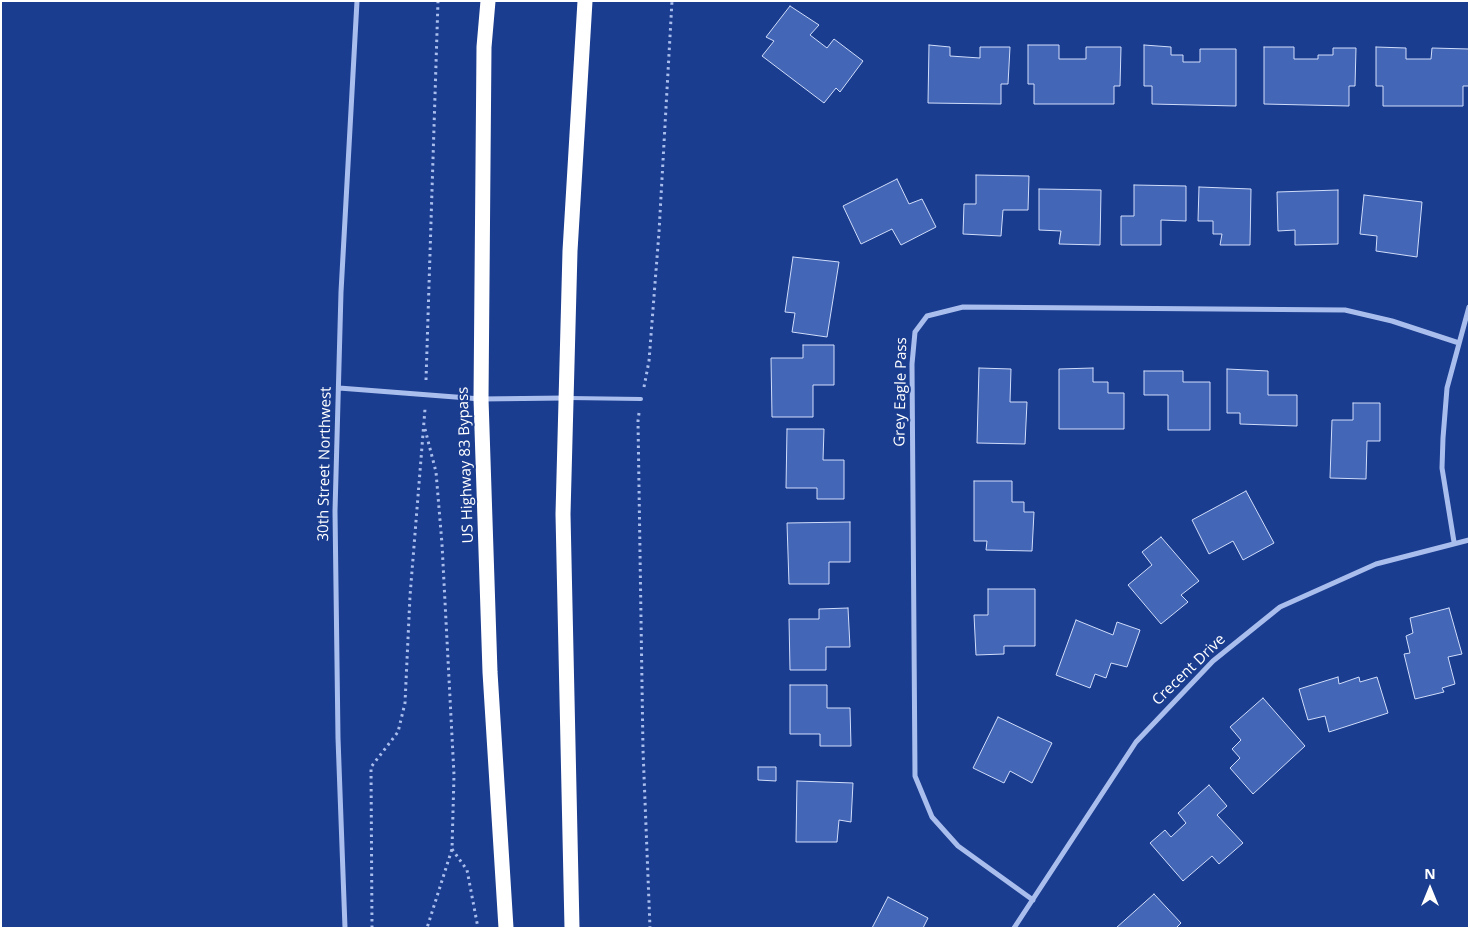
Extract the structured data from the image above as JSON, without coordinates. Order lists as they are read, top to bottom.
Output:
{
  "streets": {
    "highway": ["US Highway 83 Bypass"],
    "street": ["Grey Eagle Pass", "30th Street Northwest", "Crecent Drive"]
  },
  "crossings": [
    ["Grey Eagle Pass", "Crecent Drive"]
  ],
  "north": "top"
}
